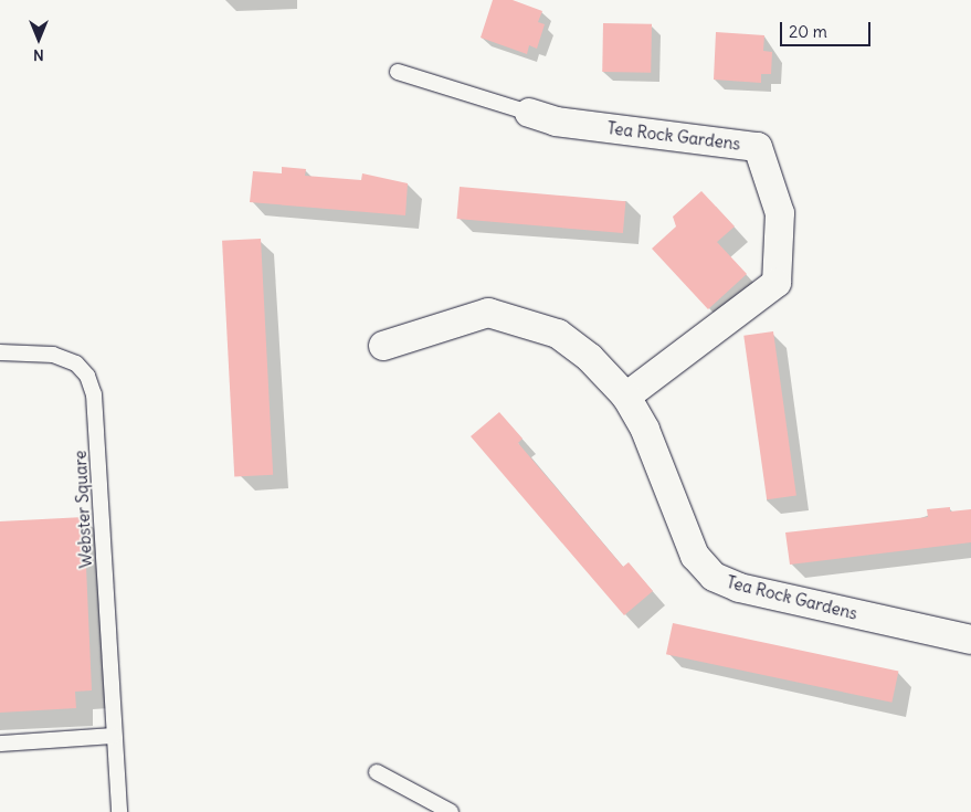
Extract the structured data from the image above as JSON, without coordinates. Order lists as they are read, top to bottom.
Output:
{
  "streets": {
    "street": ["Tea Rock Gardens"],
    "lane": ["Webster Square"]
  },
  "scale_bar": "20 m",
  "north": "bottom"
}
